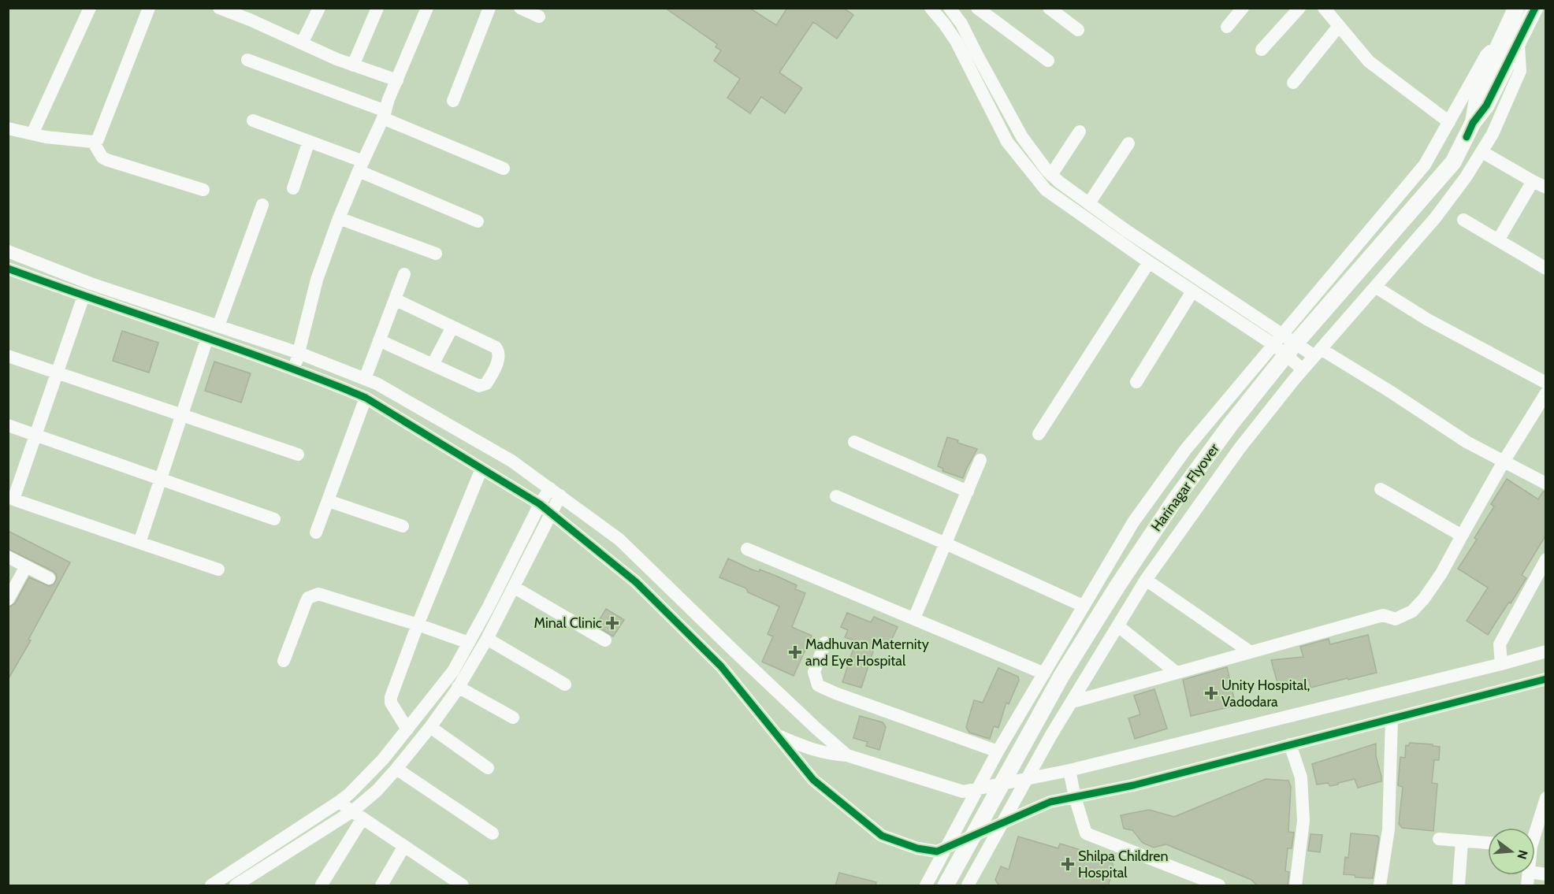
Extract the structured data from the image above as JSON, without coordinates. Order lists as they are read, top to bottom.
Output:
{
  "streets": {
    "main road": ["Harinagar Flyover"]
  },
  "places": {
    "health": [
      "Minal Clinic",
      "Madhuvan Maternity and Eye Hospital",
      "Unity Hospital, Vadodara",
      "Shilpa Children Hospital"
    ]
  },
  "north": "right"
}
